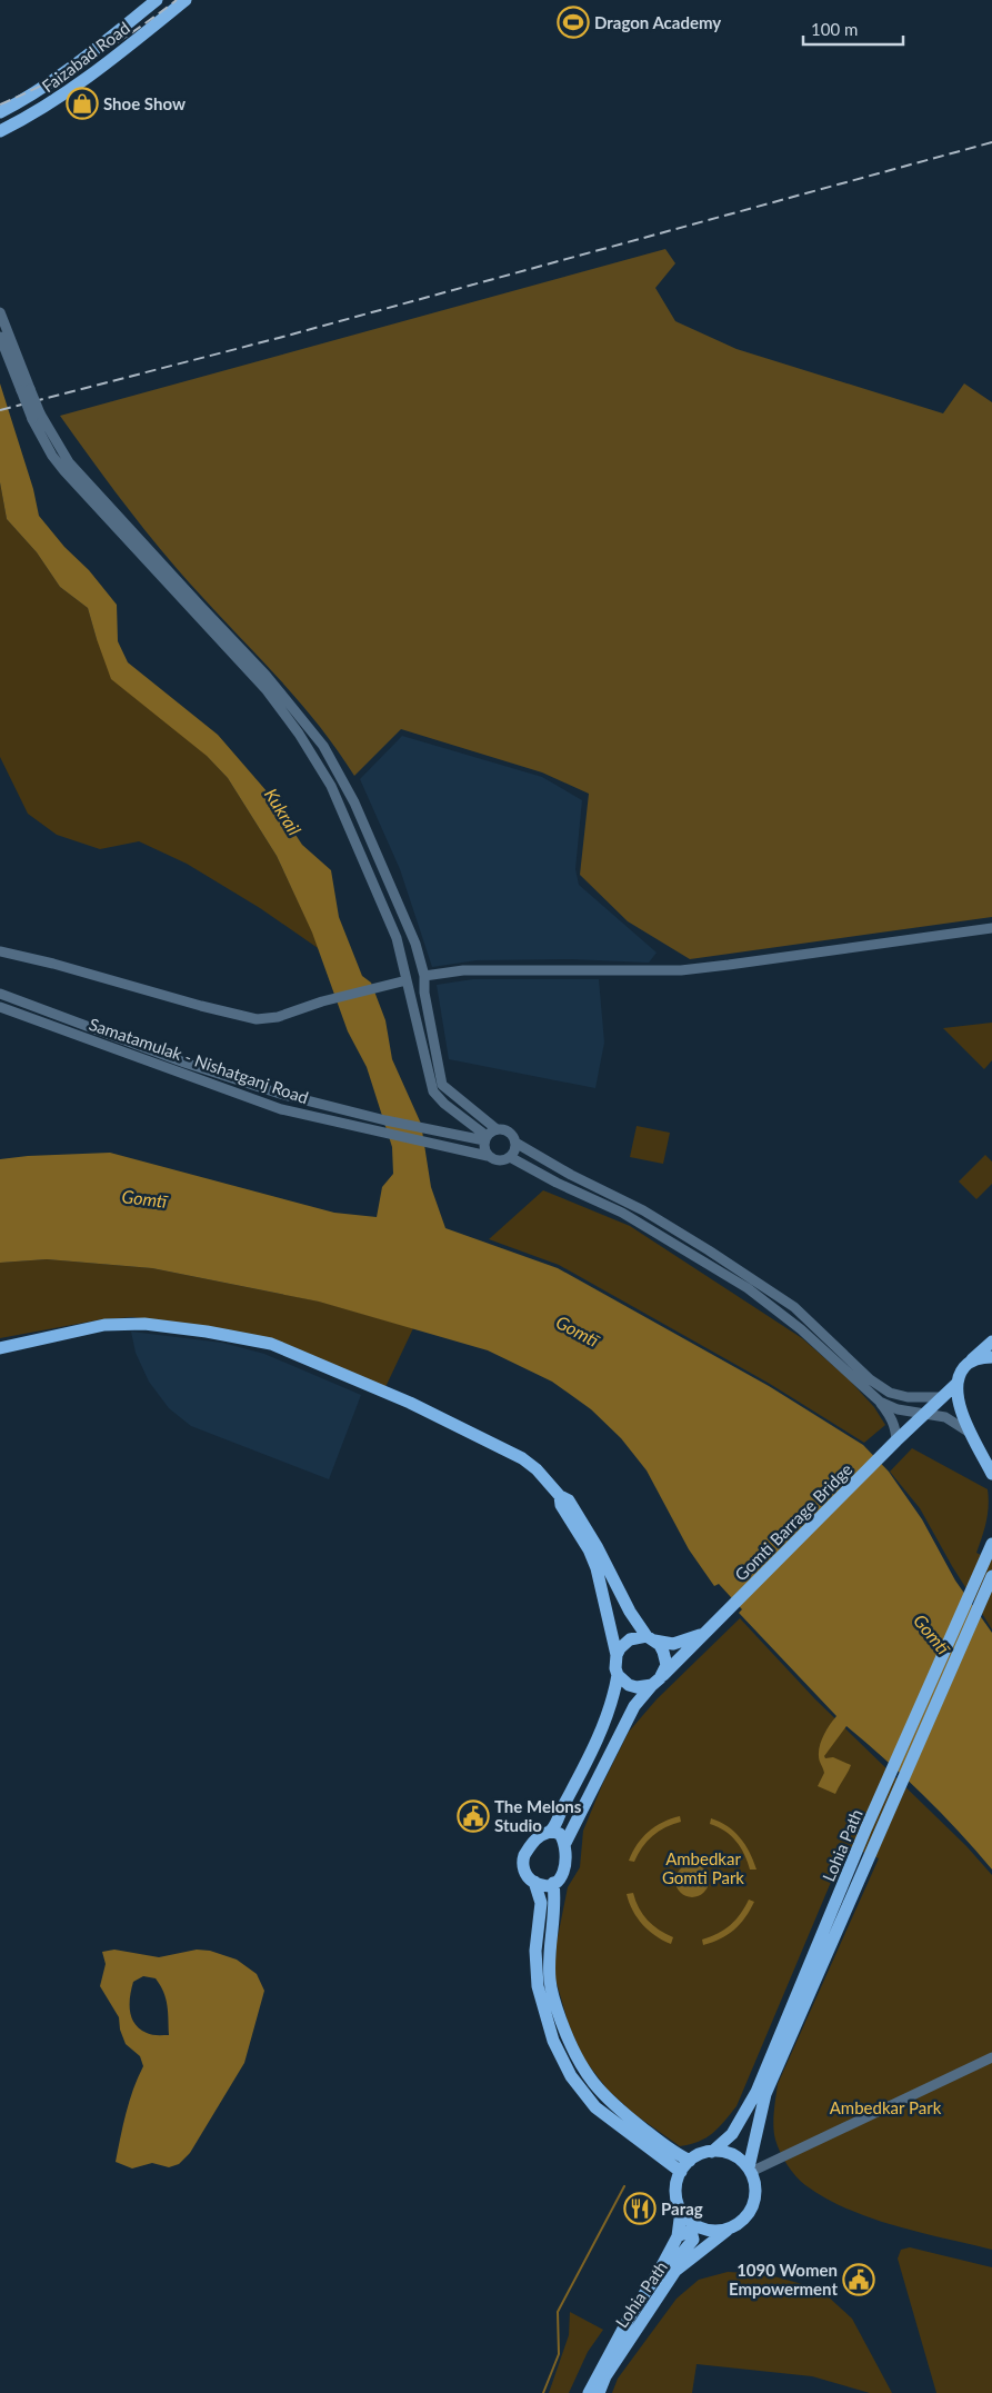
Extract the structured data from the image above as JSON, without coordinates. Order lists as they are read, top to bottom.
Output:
{
  "streets": {
    "main road": ["Faizabad Road", "Gomti Barrage Bridge", "Lohia Path"],
    "street": ["Samatamulak - Nishatganj Road"]
  },
  "water": ["Kukrail", "Gomtī"],
  "parks": ["Ambedkar Gomti Park", "Ambedkar Park"],
  "places": {
    "sports": ["Dragon Academy"],
    "shop": ["Shoe Show"],
    "public building": ["The Melons Studio", "1090 Women Empowerment"],
    "restaurant": ["Parag"]
  },
  "scale_bar": "100 m"
}
